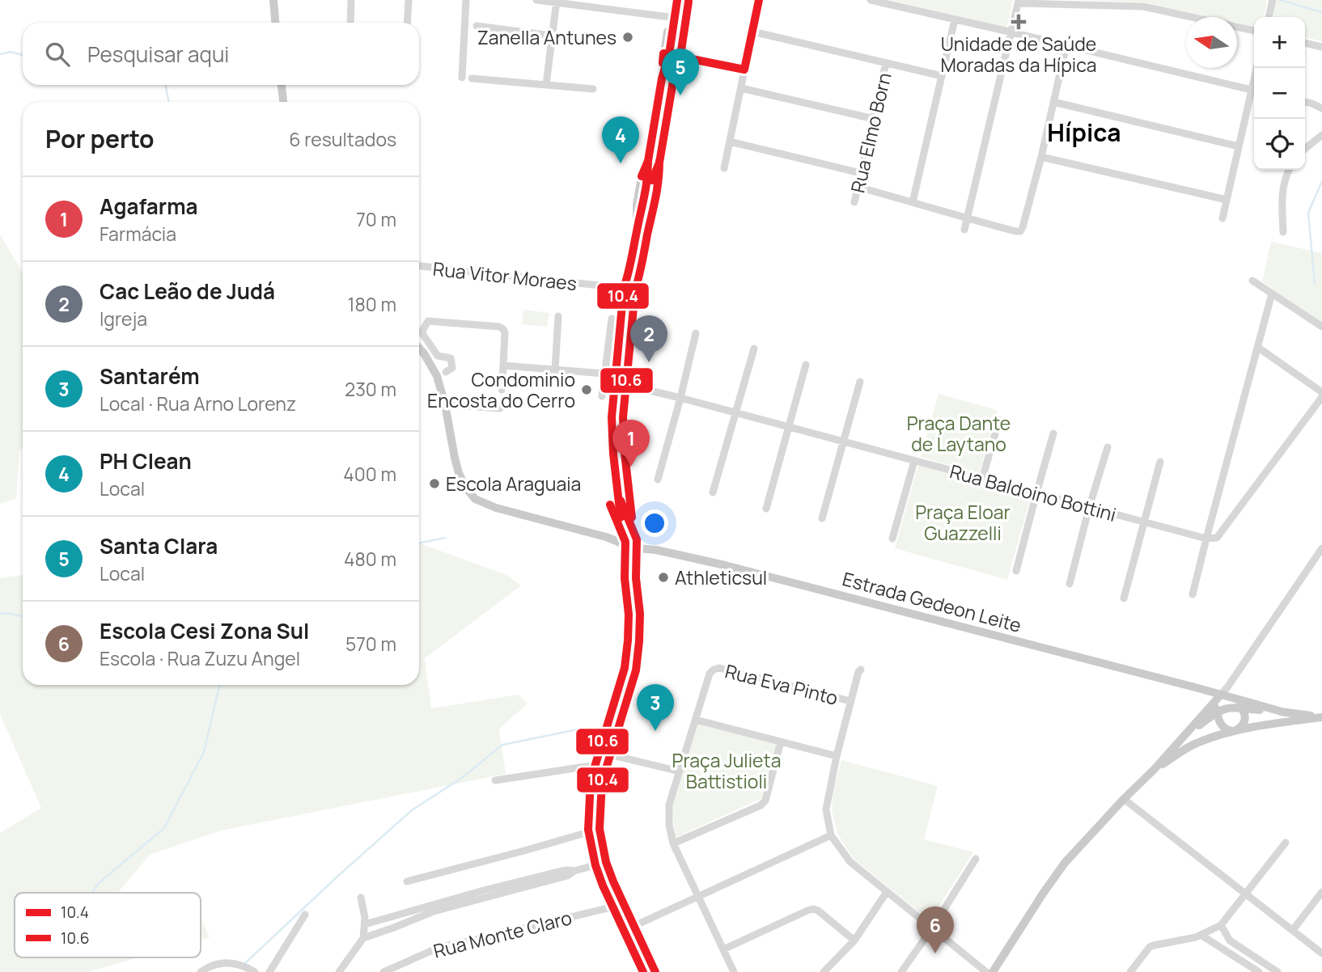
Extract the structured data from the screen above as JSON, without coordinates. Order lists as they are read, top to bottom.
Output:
{
  "streets": {
    "main road": ["Estrada Gedeon Leite"],
    "street": [
      "Rua Elmo Born",
      "Rua Vitor Moraes",
      "Rua Baldoino Bottini",
      "Rua Eva Pinto",
      "Rua Monte Claro"
    ]
  },
  "districts": ["Hípica"],
  "parks": ["Praça Dante de Laytano", "Praça Eloar Guazzelli", "Praça Julieta Battistioli"],
  "places": {
    "health": ["Unidade de Saúde Moradas da Hípica"],
    "other": [
      "Zanella Antunes",
      "Condominio Encosta do Cerro",
      "Escola Araguaia",
      "Athleticsul"
    ]
  },
  "lines": ["transit line 10.4", "transit line 10.6"],
  "legend": ["10.4", "10.6"],
  "north": "left",
  "page": {
    "map_buttons": ["+", "−"],
    "search": "Pesquisar aqui",
    "pins": [
      "5",
      "4",
      "2",
      "1",
      "3",
      "6"
    ],
    "heading": ["Por perto", "6 resultados"],
    "list": [
      {
        "mark": "1",
        "name": "Agafarma",
        "note": "Farmácia",
        "value": "70 m"
      },
      {
        "mark": "2",
        "name": "Cac Leão de Judá",
        "note": "Igreja",
        "value": "180 m"
      },
      {
        "mark": "3",
        "name": "Santarém",
        "note": "Local · Rua Arno Lorenz",
        "value": "230 m"
      },
      {
        "mark": "4",
        "name": "PH Clean",
        "note": "Local",
        "value": "400 m"
      },
      {
        "mark": "5",
        "name": "Santa Clara",
        "note": "Local",
        "value": "480 m"
      },
      {
        "mark": "6",
        "name": "Escola Cesi Zona Sul",
        "note": "Escola · Rua Zuzu Angel",
        "value": "570 m"
      }
    ]
  }
}
